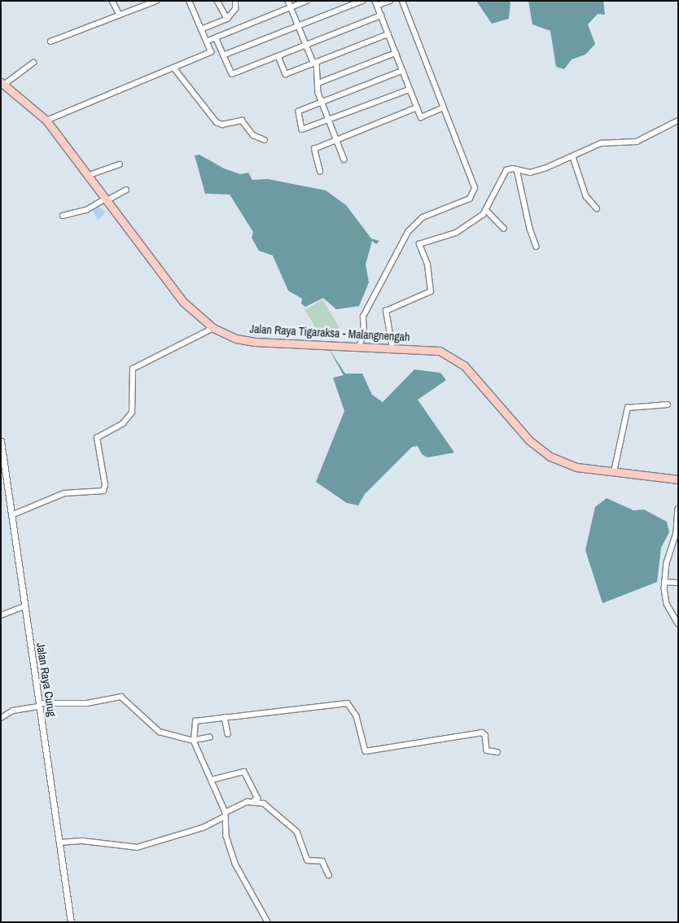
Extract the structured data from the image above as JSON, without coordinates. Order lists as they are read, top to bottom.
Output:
{
  "streets": {
    "main road": ["Jalan Raya Tigaraksa - Malangnengah"],
    "street": ["Jalan Raya Curug"]
  }
}
